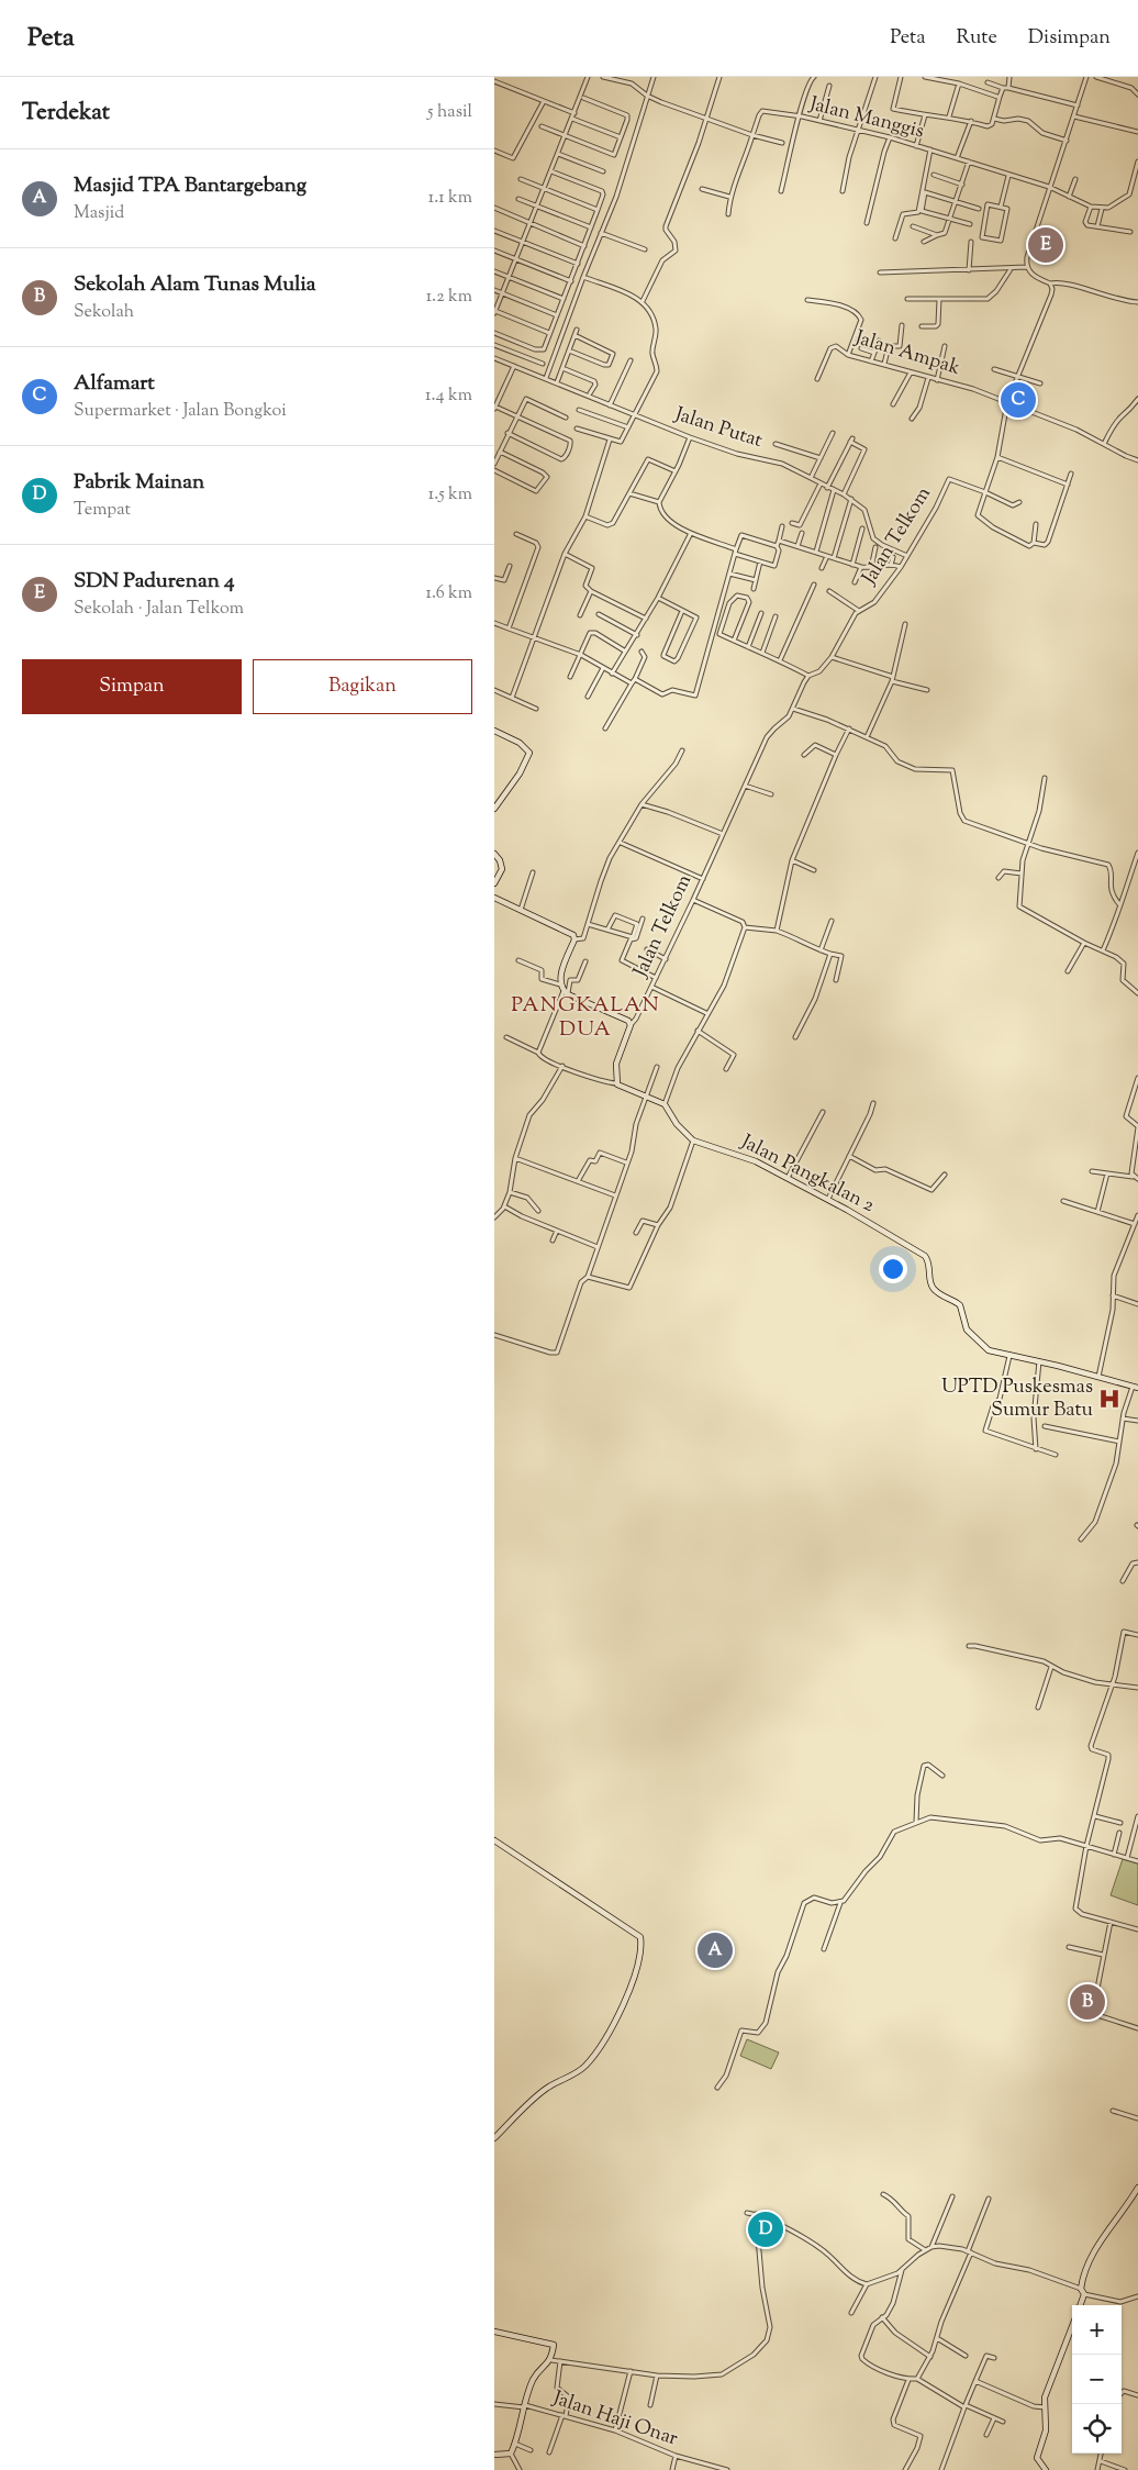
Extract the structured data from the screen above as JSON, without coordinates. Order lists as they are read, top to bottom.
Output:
{
  "streets": {
    "street": [
      "Jalan Manggis",
      "Jalan Ampak",
      "Jalan Putat",
      "Jalan Telkom",
      "Jalan Pangkalan 2",
      "Jalan Haji Onar"
    ]
  },
  "crossings": [
    ["Jalan Putat", "Jalan Telkom"]
  ],
  "districts": ["PANGKALAN DUA"],
  "places": {
    "hospital": ["UPTD Puskesmas Sumur Batu"]
  },
  "page": {
    "header": "Peta",
    "nav": ["Peta", "Rute", "Disimpan"],
    "heading": ["Terdekat", "5 hasil"],
    "list": [
      {
        "mark": "A",
        "name": "Masjid TPA Bantargebang",
        "note": "Masjid",
        "value": "1.1 km"
      },
      {
        "mark": "B",
        "name": "Sekolah Alam Tunas Mulia",
        "note": "Sekolah",
        "value": "1.2 km"
      },
      {
        "mark": "C",
        "name": "Alfamart",
        "note": "Supermarket · Jalan Bongkoi",
        "value": "1.4 km"
      },
      {
        "mark": "D",
        "name": "Pabrik Mainan",
        "note": "Tempat",
        "value": "1.5 km"
      },
      {
        "mark": "E",
        "name": "SDN Padurenan 4",
        "note": "Sekolah · Jalan Telkom",
        "value": "1.6 km"
      }
    ],
    "pins": [
      "E",
      "C",
      "A",
      "B",
      "D"
    ],
    "buttons": ["Simpan", "Bagikan"],
    "map_buttons": ["+", "−"]
  }
}
